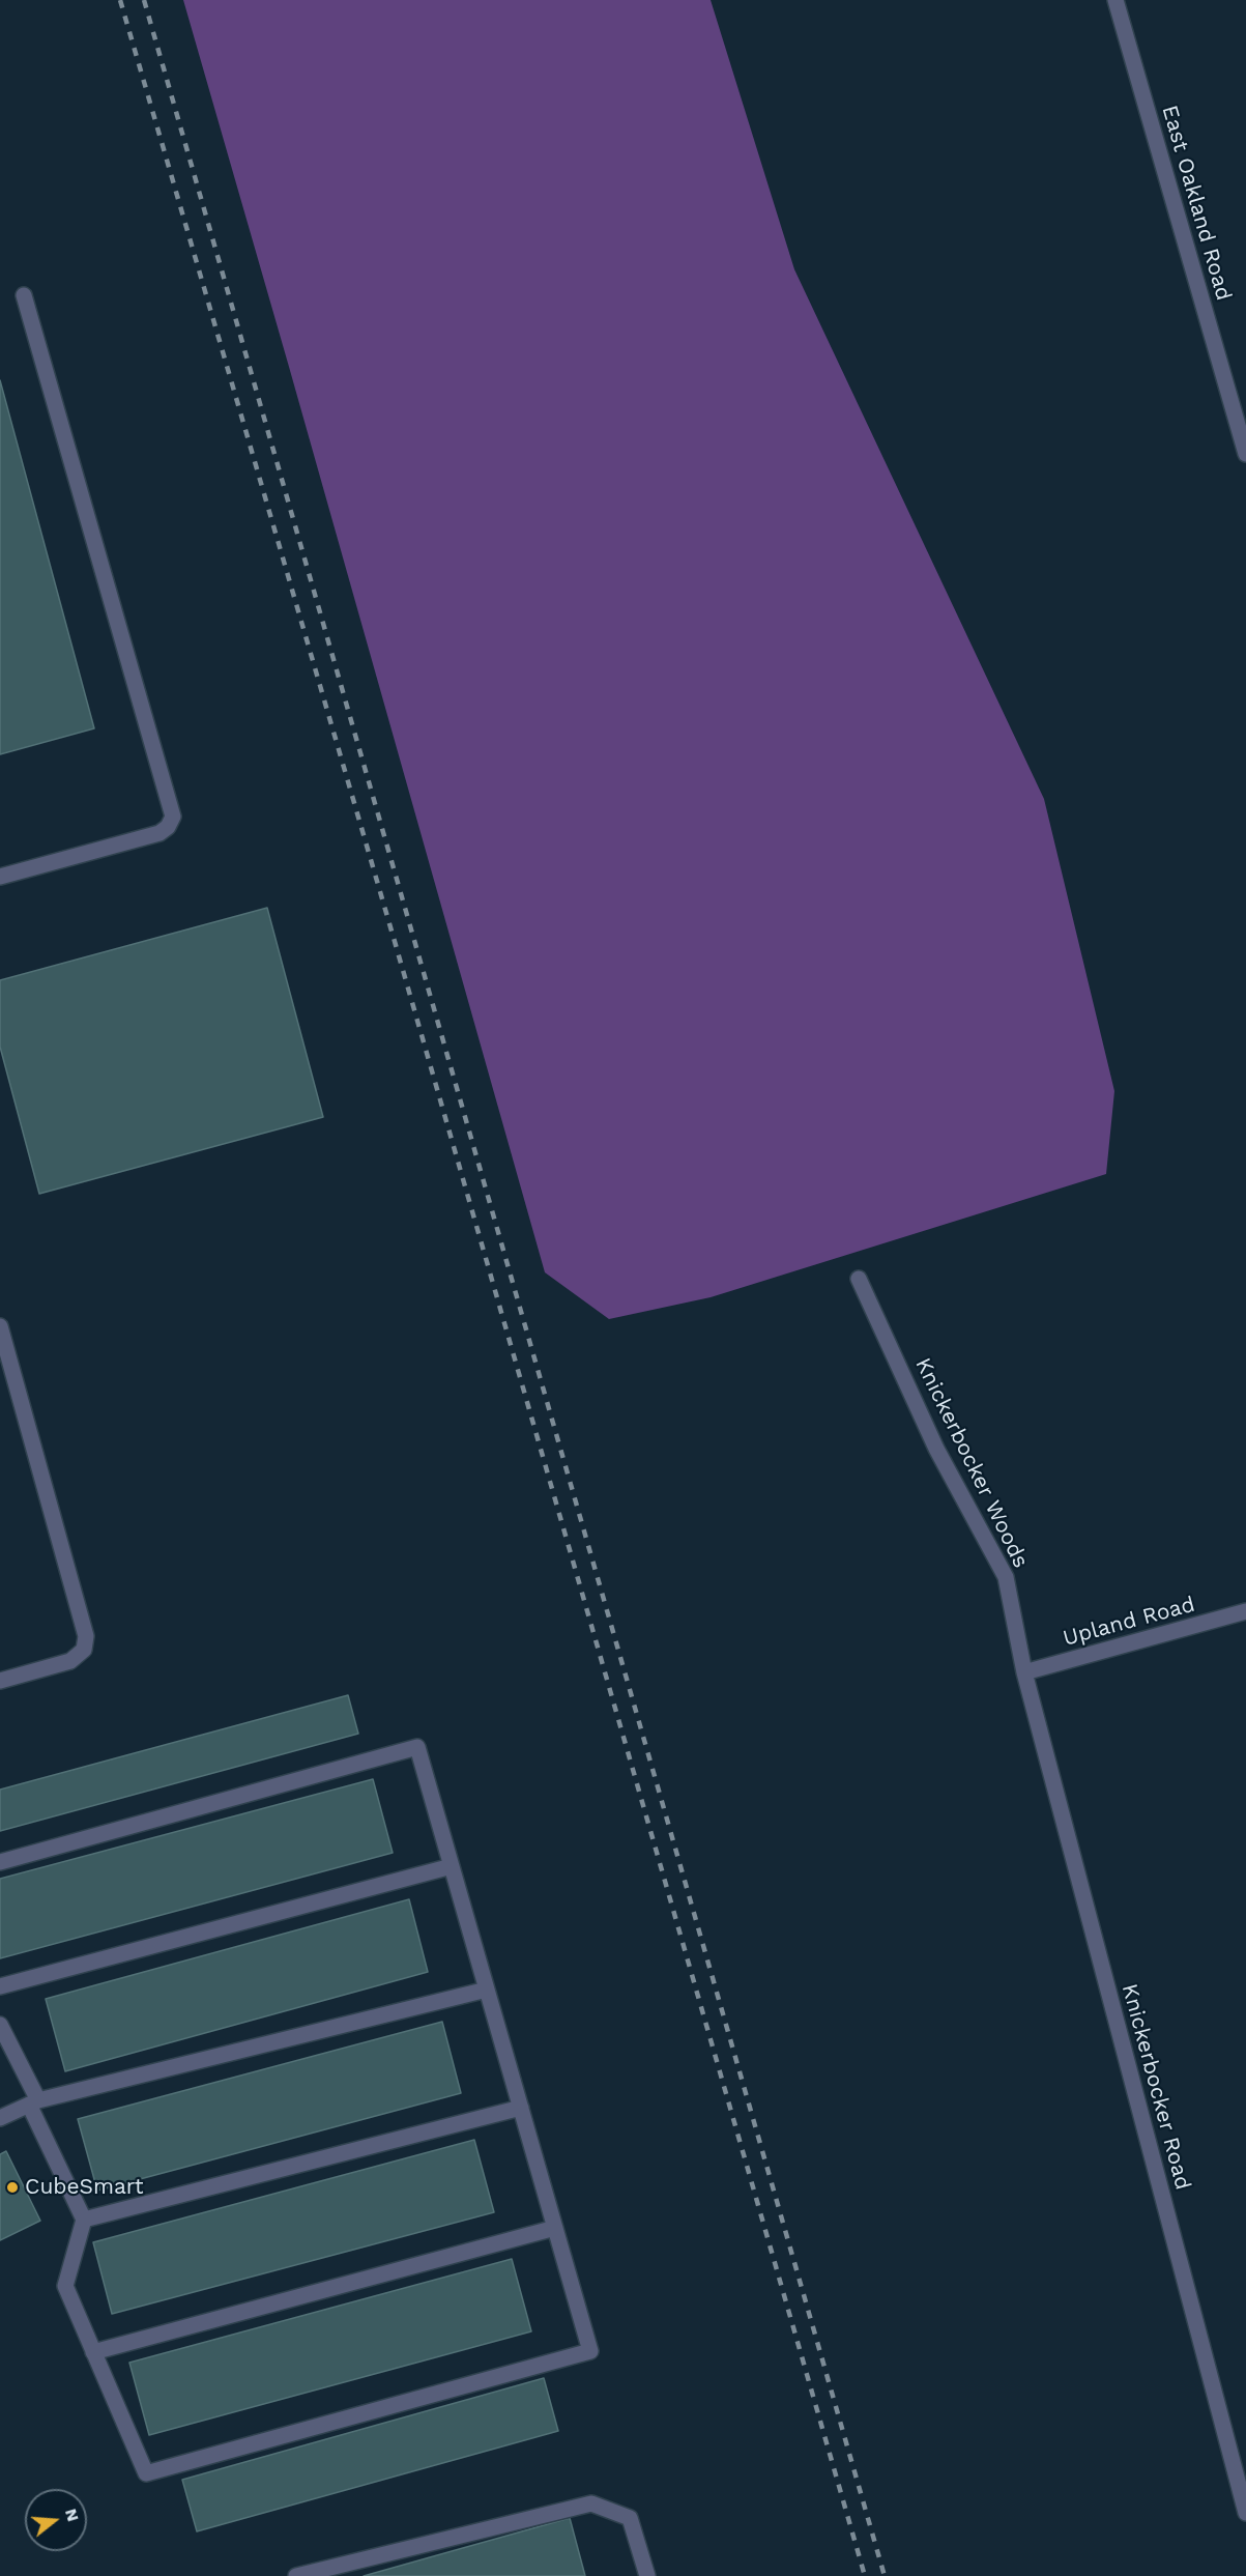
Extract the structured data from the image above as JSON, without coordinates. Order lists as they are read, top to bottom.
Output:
{
  "streets": {
    "street": [
      "East Oakland Road",
      "Knickerbocker Woods",
      "Upland Road",
      "Knickerbocker Road"
    ]
  },
  "crossings": [
    ["Knickerbocker Woods", "Upland Road"],
    ["Knickerbocker Woods", "Knickerbocker Road"],
    ["Upland Road", "Knickerbocker Road"]
  ],
  "places": ["CubeSmart"],
  "north": "right"
}
